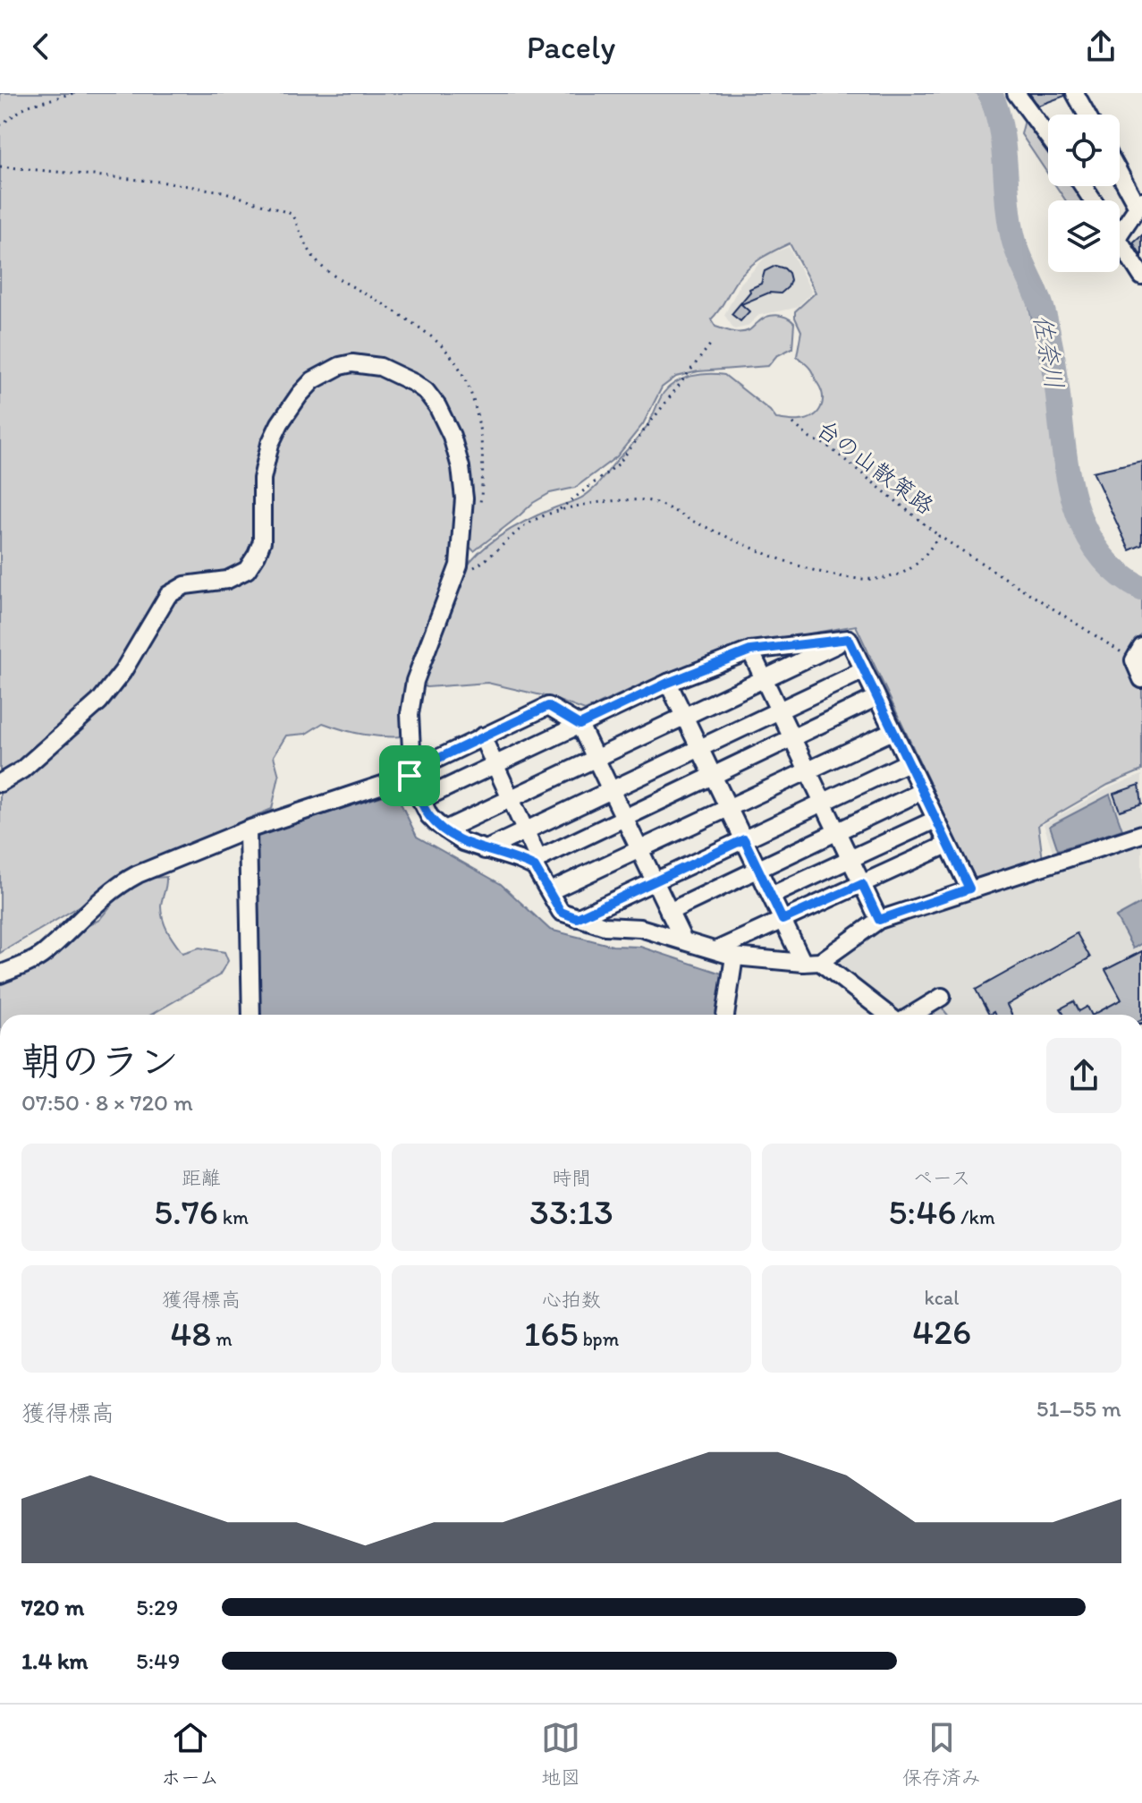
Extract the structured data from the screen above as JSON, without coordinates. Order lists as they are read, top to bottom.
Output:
{
  "streets": {
    "path": ["台の山散策路"]
  },
  "water": ["佐奈川"],
  "page": {
    "header": "Pacely",
    "heading": ["朝のラン", "07:50 · 8 × 720 m"],
    "stats": [
      ["距離", "5.76 km"],
      ["時間", "33:13"],
      ["ペース", "5:46 /km"],
      ["獲得標高", "48 m"],
      ["心拍数", "165 bpm"],
      ["kcal", "426"]
    ],
    "chart": ["獲得標高", "51–55 m"],
    "list": [
      {
        "name": "720 m",
        "note": "5:29"
      },
      {
        "name": "1.4 km",
        "note": "5:49"
      }
    ],
    "tabs": ["ホーム", "地図", "保存済み"]
  }
}
